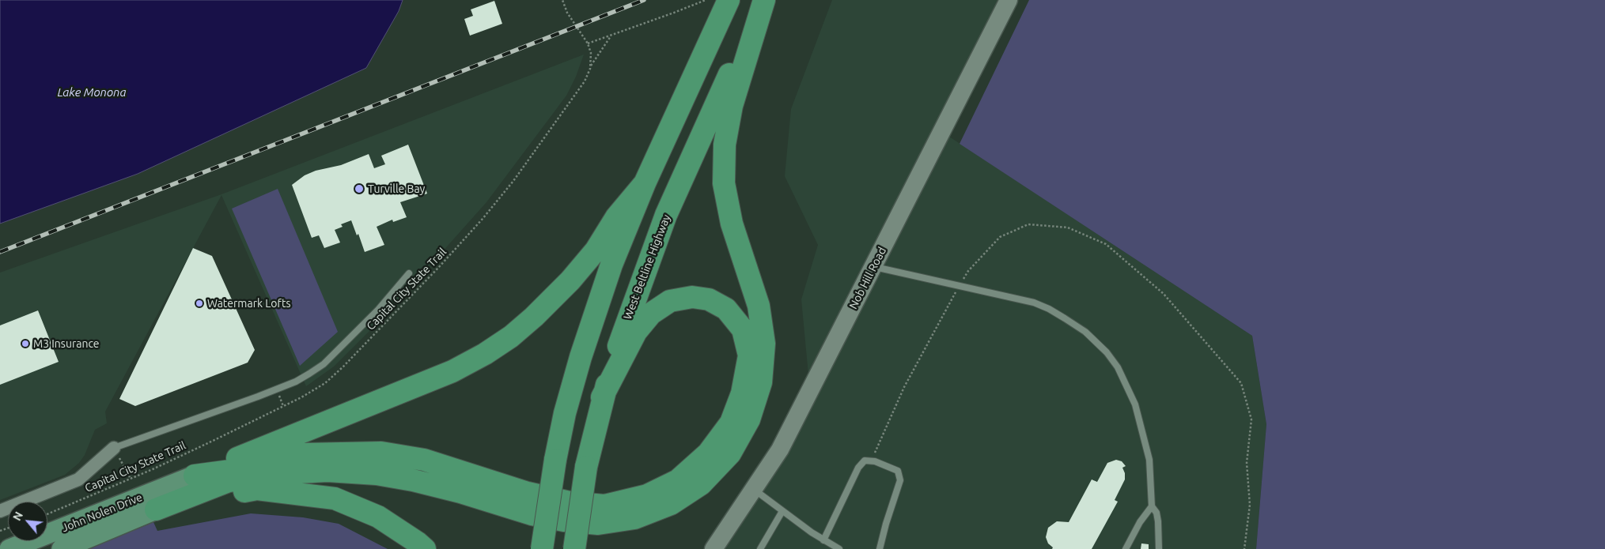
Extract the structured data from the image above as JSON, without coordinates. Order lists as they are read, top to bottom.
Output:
{
  "streets": {
    "highway": ["West Beltline Highway"],
    "main road": ["John Nolen Drive"],
    "street": ["Nob Hill Road"],
    "path": ["Capital City State Trail"]
  },
  "water": ["Lake Monona"],
  "places": ["Turville Bay", "Watermark Lofts", "M3 Insurance"],
  "north": "top left"
}
